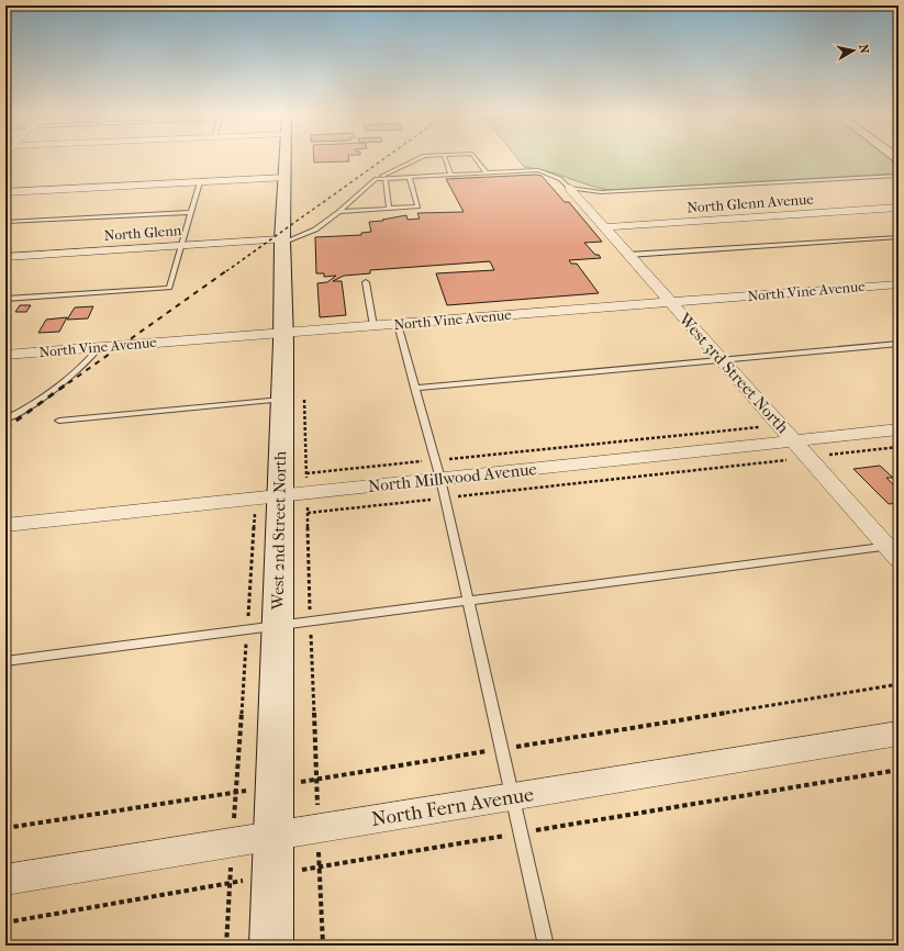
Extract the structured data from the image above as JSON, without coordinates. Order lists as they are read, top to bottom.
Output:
{
  "streets": {
    "street": [
      "North Glenn Avenue",
      "North Glenn",
      "North Vine Avenue",
      "West 3rd Street North",
      "North Millwood Avenue",
      "West 2nd Street North",
      "North Fern Avenue"
    ]
  },
  "crossings": [
    ["North Glenn Avenue", "West 3rd Street North"],
    ["North Glenn", "West 2nd Street North"],
    ["North Vine Avenue", "West 3rd Street North"],
    ["North Vine Avenue", "West 2nd Street North"],
    ["West 3rd Street North", "North Millwood Avenue"],
    ["North Millwood Avenue", "West 2nd Street North"],
    ["West 2nd Street North", "North Fern Avenue"]
  ],
  "north": "right"
}
